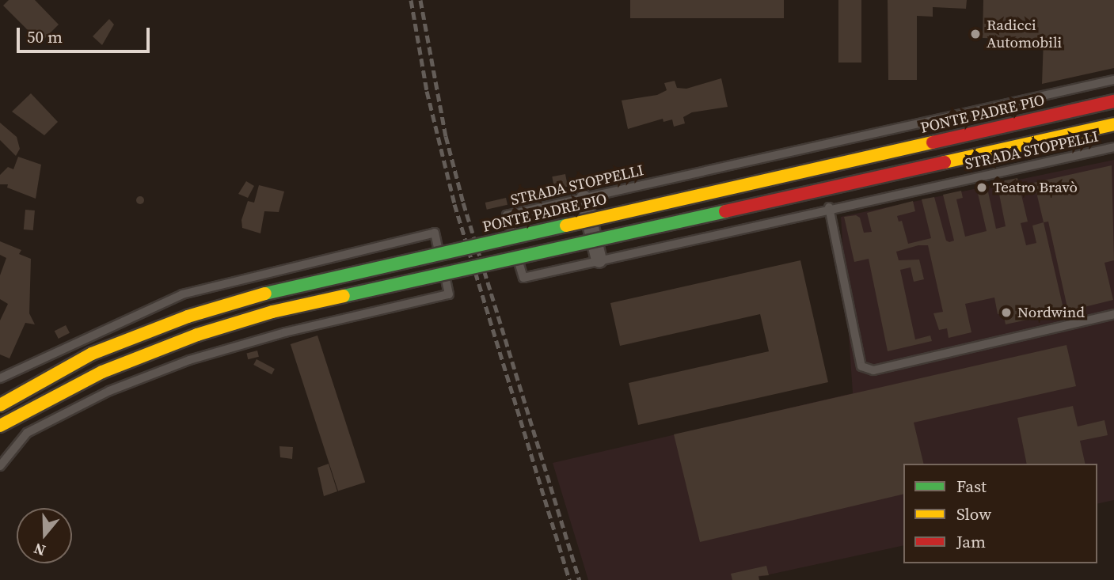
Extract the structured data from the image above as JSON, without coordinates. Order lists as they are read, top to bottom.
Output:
{
  "streets": {
    "main road": ["PONTE PADRE PIO"],
    "lane": ["STRADA STOPPELLI"]
  },
  "places": ["Radicci Automobili", "Teatro Bravò", "Nordwind"],
  "legend": ["Fast", "Slow", "Jam"],
  "scale_bar": "50 m",
  "north": "bottom"
}
